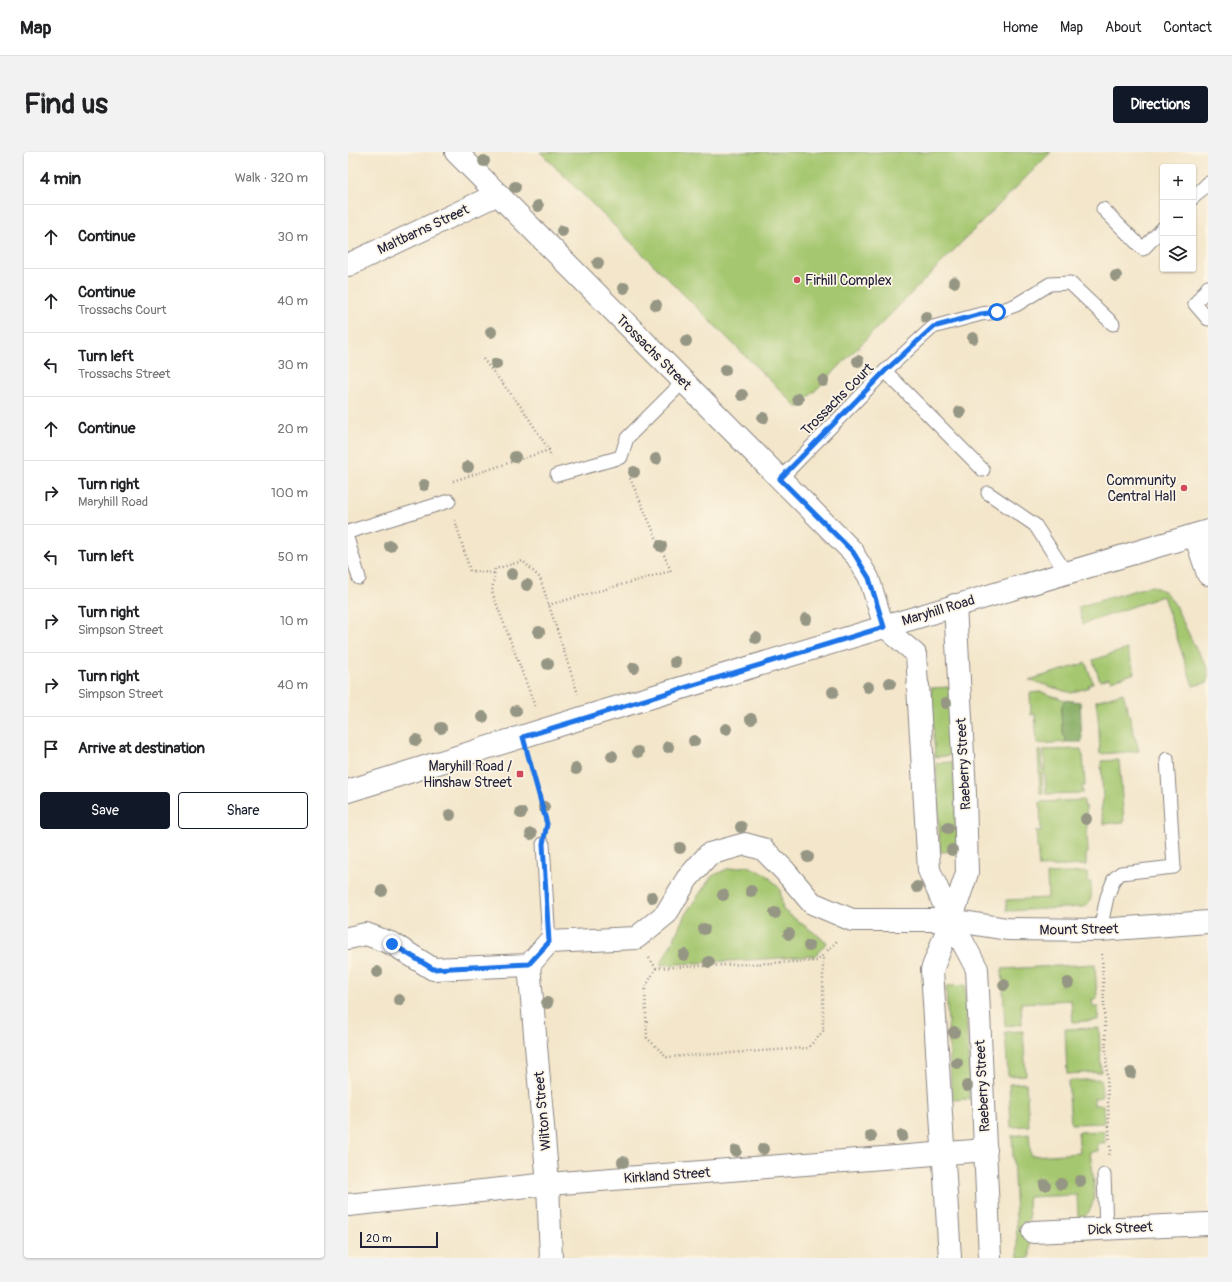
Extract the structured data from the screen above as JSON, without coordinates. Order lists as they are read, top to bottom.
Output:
{
  "streets": {
    "street": [
      "Maltbarns Street",
      "Trossachs Street",
      "Maryhill Road",
      "Raeberry Street",
      "Mount Street",
      "Wilton Street",
      "Kirkland Street",
      "Dick Street"
    ],
    "lane": ["Trossachs Court"]
  },
  "crossings": [
    ["Maltbarns Street", "Trossachs Street"],
    ["Trossachs Street", "Trossachs Court"],
    ["Maryhill Road", "Raeberry Street"],
    ["Raeberry Street", "Mount Street"],
    ["Raeberry Street", "Kirkland Street"],
    ["Wilton Street", "Kirkland Street"]
  ],
  "places": {
    "other": ["Firhill Complex", "Community Central Hall"],
    "transit": ["Maryhill Road / Hinshaw Street"]
  },
  "scale_bar": "20 m",
  "page": {
    "header": "Map",
    "nav": [
      "Home",
      "Map",
      "About",
      "Contact"
    ],
    "buttons": [
      "Directions",
      ["Save", "Share"]
    ],
    "title": "Find us",
    "heading": ["4 min", "Walk · 320 m"],
    "map_buttons": ["+", "−"],
    "list": [
      ["Continue", "30 m"],
      ["Continue", "Trossachs Court", "40 m"],
      ["Turn left", "Trossachs Street", "30 m"],
      ["Continue", "20 m"],
      ["Turn right", "Maryhill Road", "100 m"],
      ["Turn left", "50 m"],
      ["Turn right", "Simpson Street", "10 m"],
      ["Turn right", "Simpson Street", "40 m"],
      "Arrive at destination"
    ],
    "scale": "20 m"
  }
}
